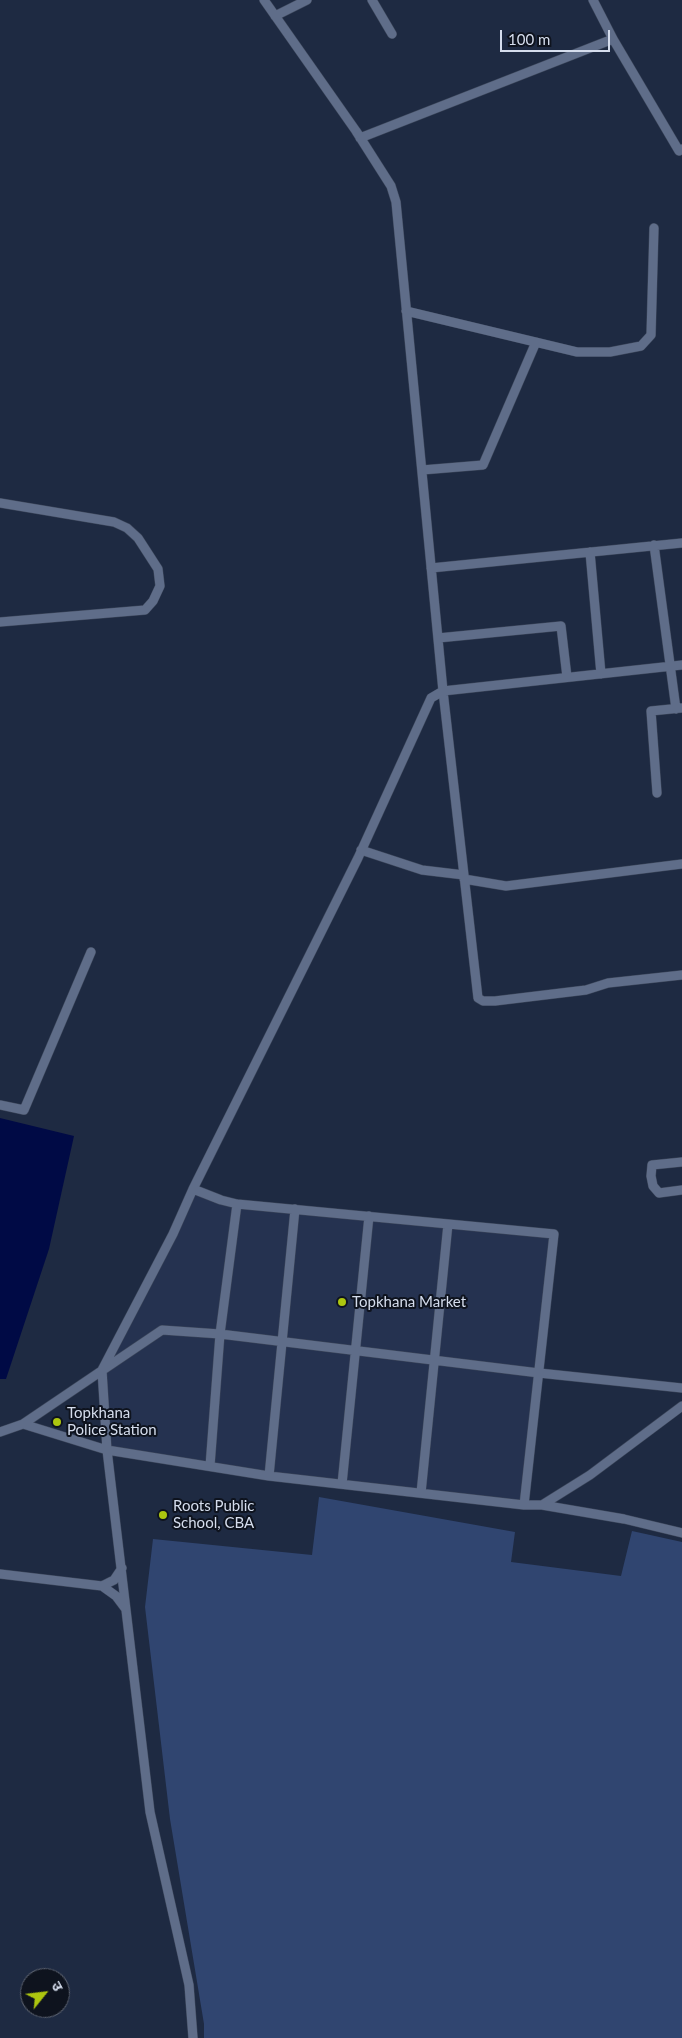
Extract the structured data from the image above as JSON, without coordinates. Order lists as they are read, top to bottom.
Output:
{
  "places": ["Topkhana Market", "Topkhana Police Station", "Roots Public School, CBA"],
  "scale_bar": "100 m",
  "north": "top right"
}
